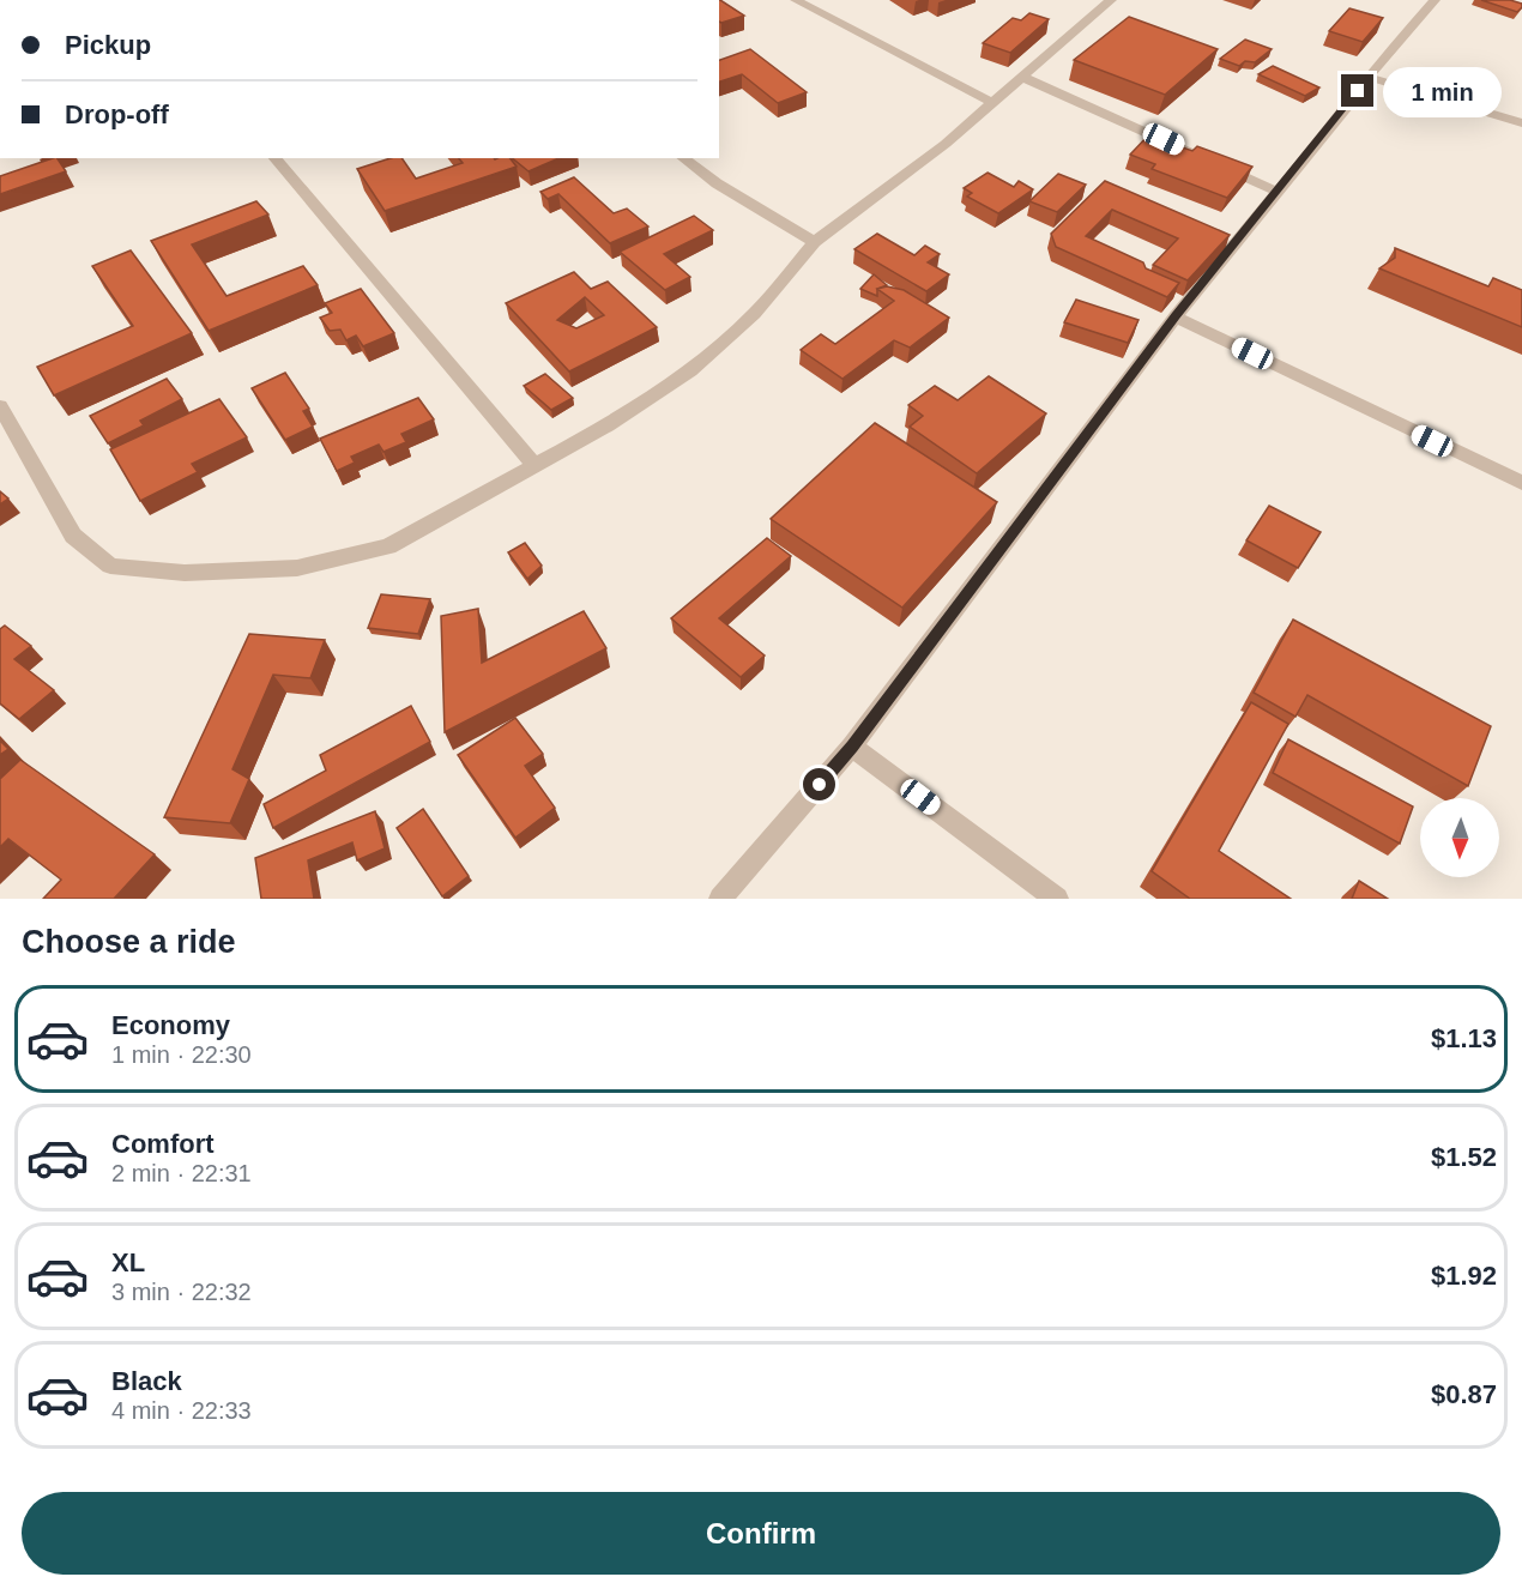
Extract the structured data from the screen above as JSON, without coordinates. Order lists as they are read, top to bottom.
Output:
{
  "north": "bottom",
  "page": {
    "banner": ["Pickup", "Drop-off"],
    "bubble": "1 min",
    "heading": "Choose a ride",
    "list": [
      {
        "name": "Economy",
        "note": "1 min · 22:30",
        "value": "$1.13"
      },
      {
        "name": "Comfort",
        "note": "2 min · 22:31",
        "value": "$1.52"
      },
      {
        "name": "XL",
        "note": "3 min · 22:32",
        "value": "$1.92"
      },
      {
        "name": "Black",
        "note": "4 min · 22:33",
        "value": "$0.87"
      }
    ],
    "buttons": "Confirm"
  }
}
